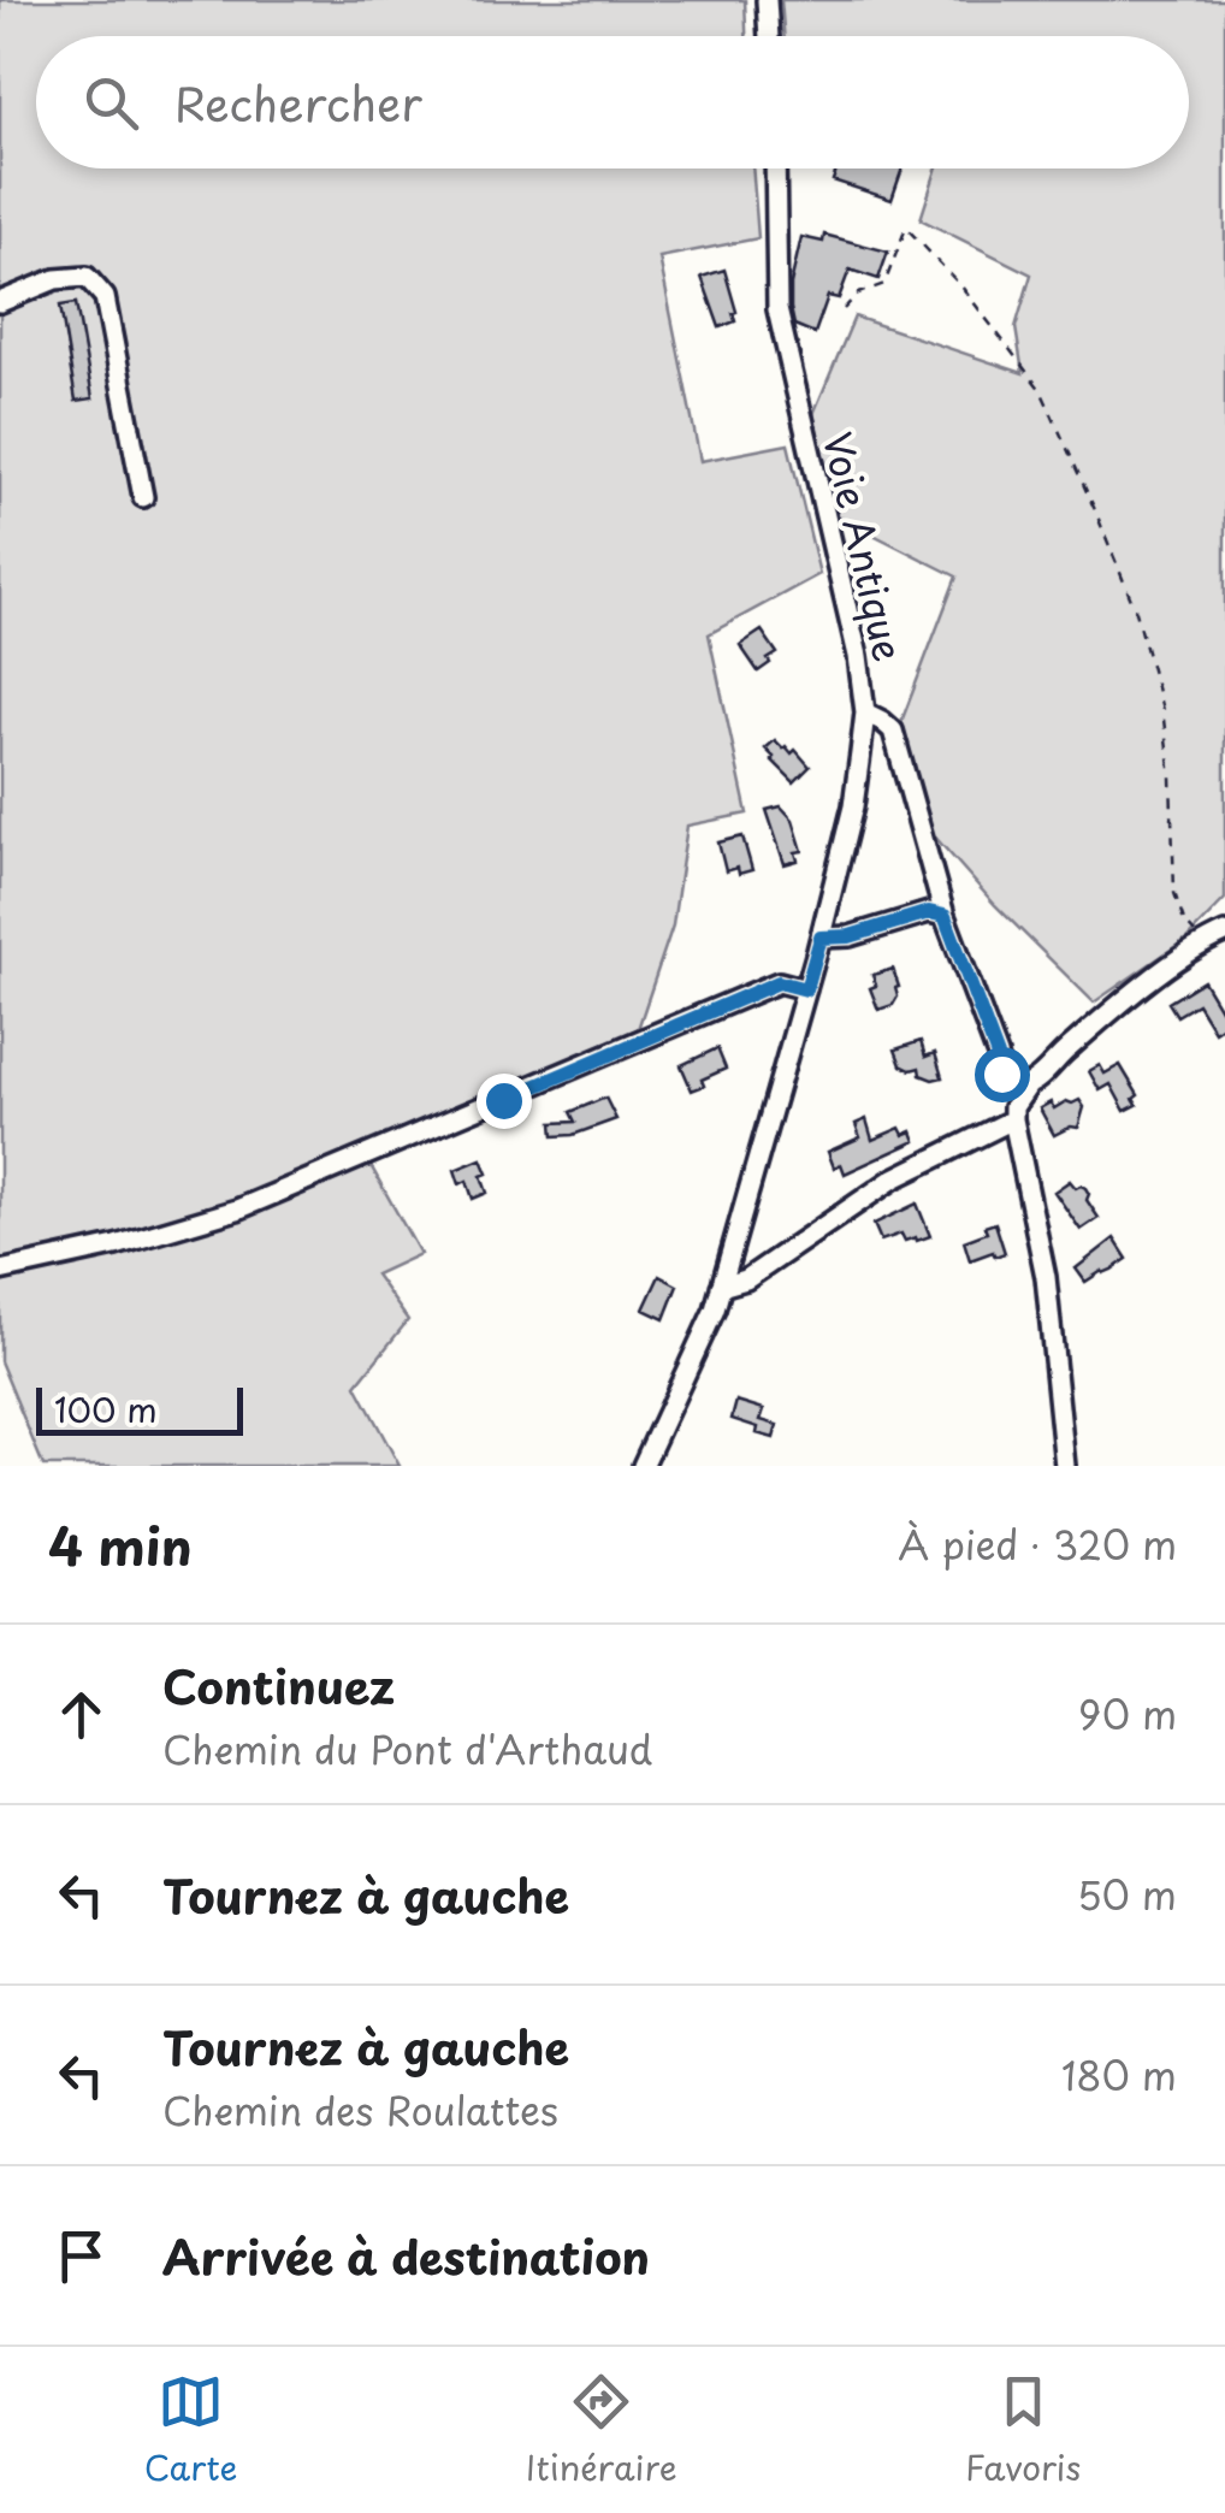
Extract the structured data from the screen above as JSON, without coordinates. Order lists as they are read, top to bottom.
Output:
{
  "streets": {
    "street": ["Voie Antique"]
  },
  "scale_bar": "100 m",
  "page": {
    "search": "Rechercher",
    "scale": "100 m",
    "heading": ["4 min", "À pied · 320 m"],
    "list": [
      ["Continuez", "Chemin du Pont d'Arthaud", "90 m"],
      ["Tournez à gauche", "50 m"],
      ["Tournez à gauche", "Chemin des Roulattes", "180 m"],
      "Arrivée à destination"
    ],
    "nav": ["Carte", "Itinéraire", "Favoris"]
  }
}
